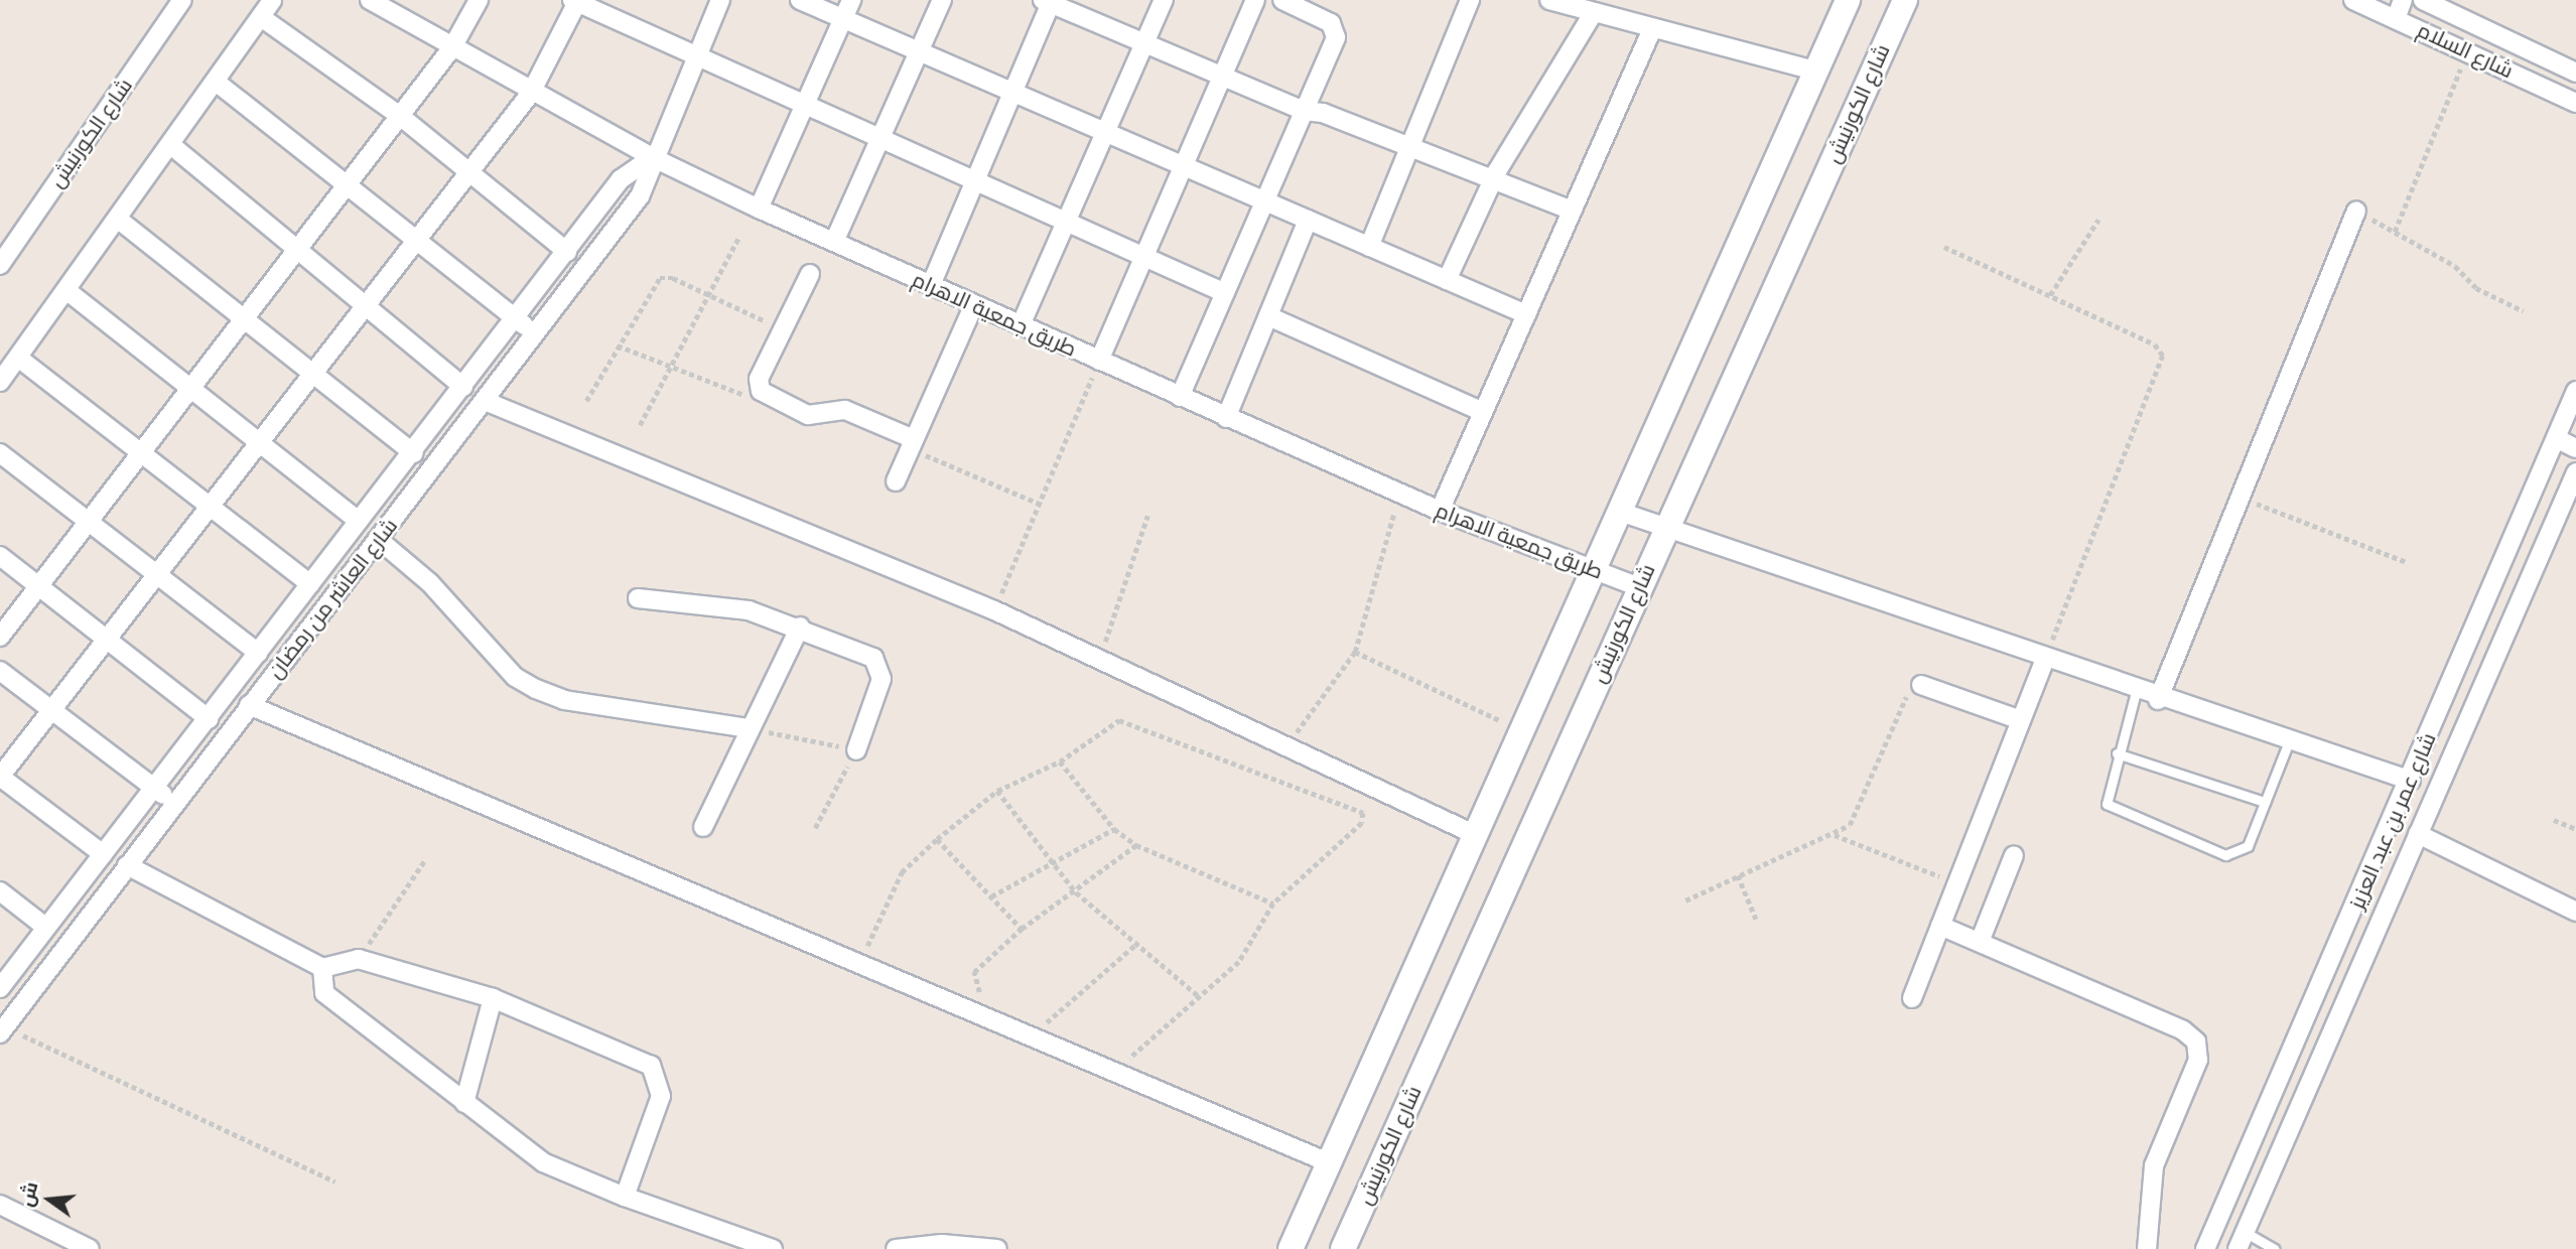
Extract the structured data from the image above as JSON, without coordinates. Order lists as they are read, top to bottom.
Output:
{
  "streets": {
    "main road": ["شارع الكورنيش"],
    "street": [
      "شارع السلام",
      "طريق جمعية الاهرام",
      "شارع العاشر من رمضان",
      "شارع عمر بن عبد العزيز"
    ]
  },
  "crossings": [
    ["شارع الكورنيش", "طريق جمعية الاهرام"],
    ["طريق جمعية الاهرام", "شارع العاشر من رمضان"]
  ],
  "north": "left"
}
